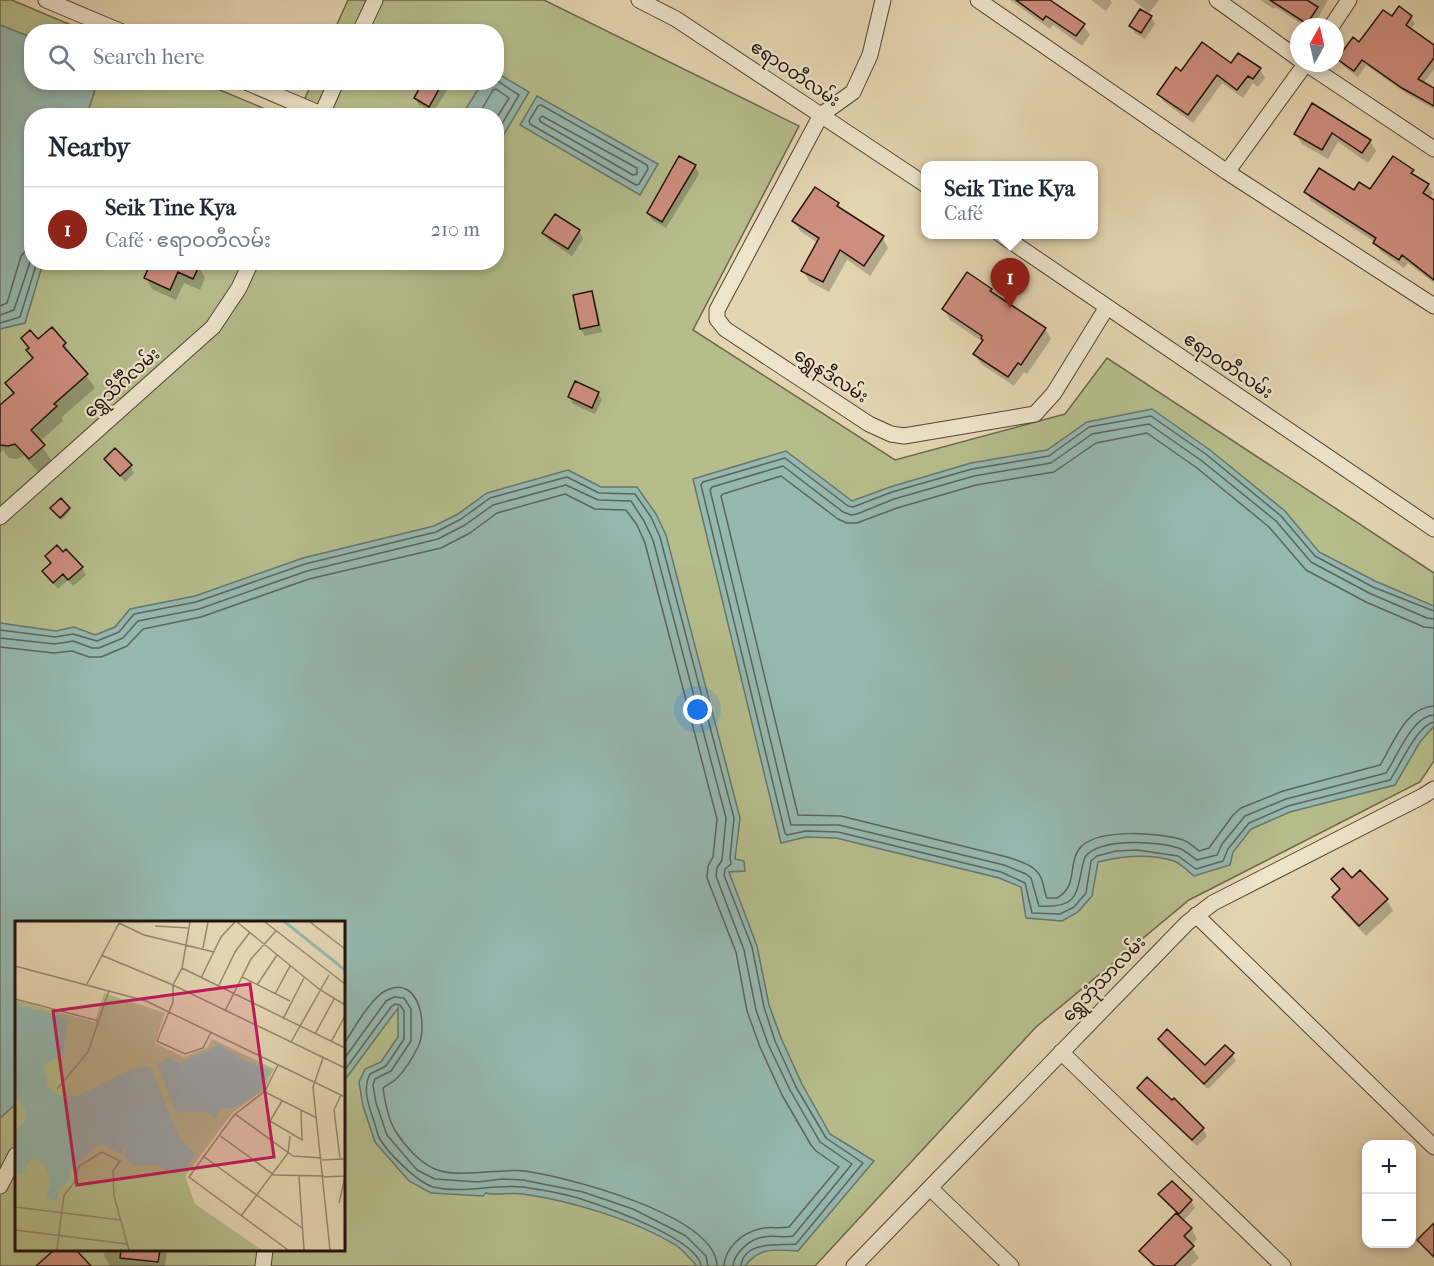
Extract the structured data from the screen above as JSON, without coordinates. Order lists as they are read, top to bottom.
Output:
{
  "streets": {
    "street": [
      "ဧရာဝတီလမ်း",
      "ရွှေနဒီလမ်း",
      "ရွှေသိင်္ဂီလမ်း",
      "ရွှေဘုံသာလမ်း"
    ]
  },
  "crossings": [
    ["ဧရာဝတီလမ်း", "ရွှေနဒီလမ်း"]
  ],
  "north": "top",
  "page": {
    "search": "Search here",
    "heading": "Nearby",
    "popup": ["Seik Tine Kya", "Café"],
    "list": [
      {
        "mark": "1",
        "name": "Seik Tine Kya",
        "note": "Café · ဧရာဝတီလမ်း",
        "value": "210 m"
      }
    ],
    "pins": "1",
    "map_buttons": ["+", "−"]
  }
}
